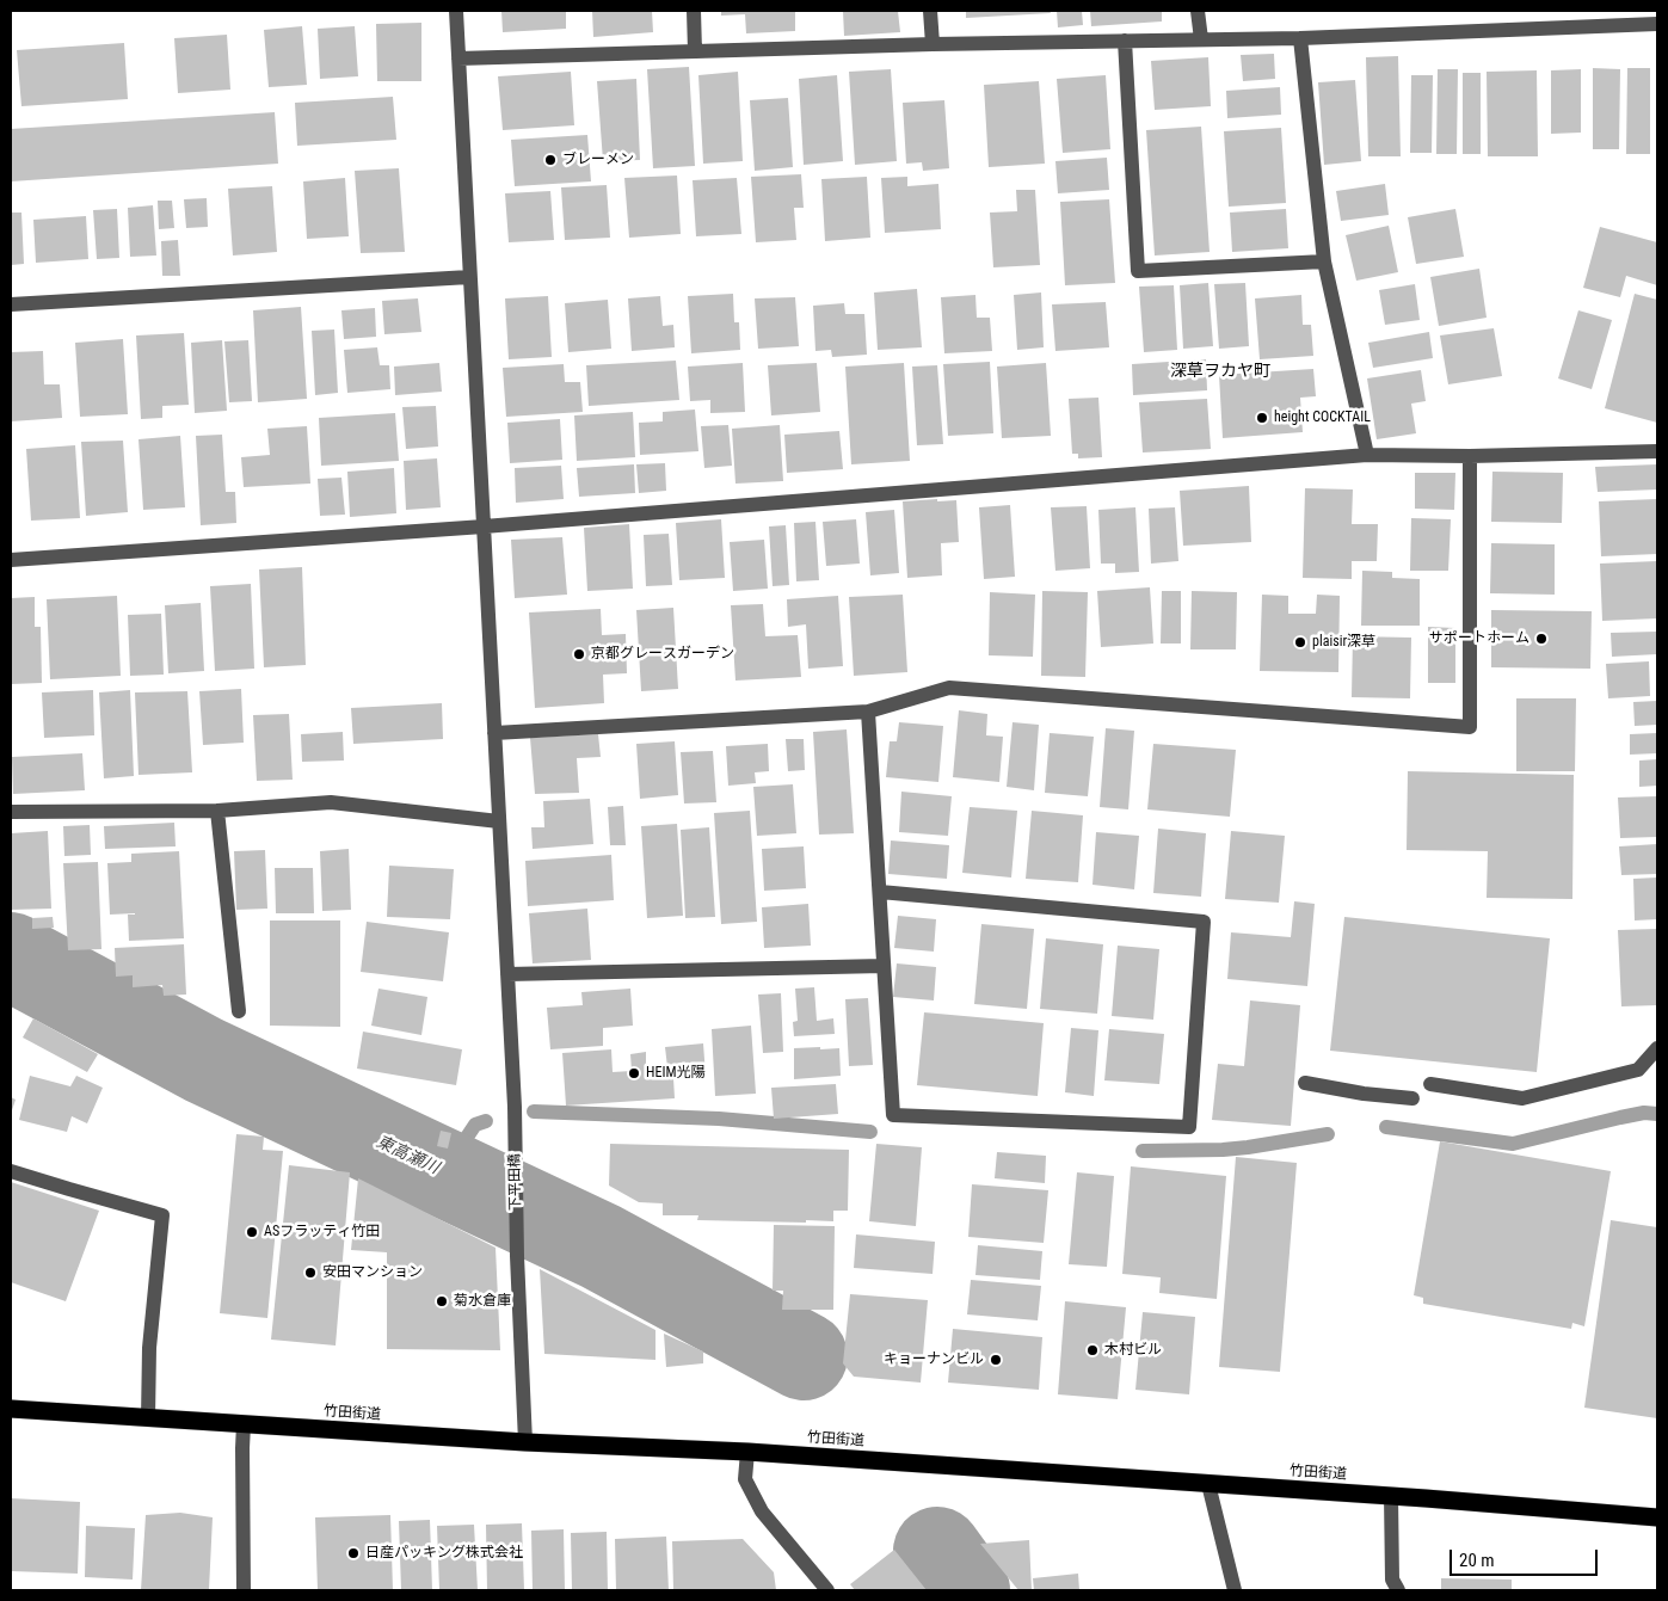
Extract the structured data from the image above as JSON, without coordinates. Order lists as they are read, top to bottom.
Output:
{
  "streets": {
    "highway": ["竹田街道"],
    "street": ["下平田橋"]
  },
  "crossings": [
    ["下平田橋", "竹田街道"]
  ],
  "districts": ["深草ヲカヤ町"],
  "water": ["東高瀬川"],
  "places": [
    "ブレーメン",
    "height COCKTAIL",
    "サポートホーム",
    "plaisir深草",
    "京都グレースガーデン",
    "HEIM光陽",
    "ASフラッティ竹田",
    "安田マンション",
    "菊水倉庫",
    "木村ビル",
    "キョーナンビル",
    "日産パッキング株式会社"
  ],
  "scale_bar": "20 m"
}
